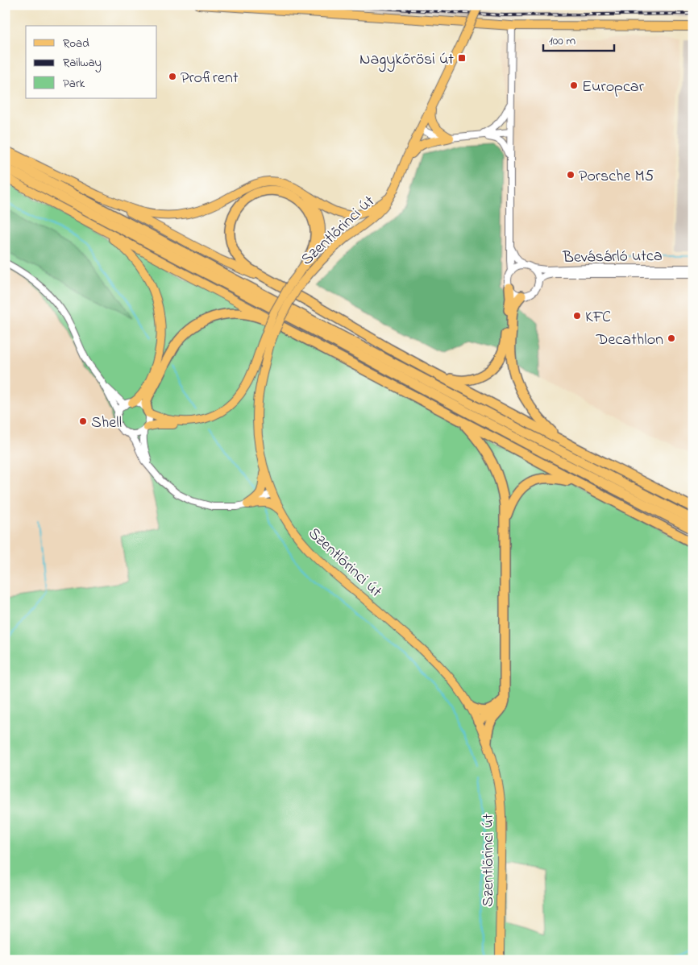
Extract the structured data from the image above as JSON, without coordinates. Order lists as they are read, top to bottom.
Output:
{
  "streets": {
    "main road": ["Szentlőrinci út"],
    "street": ["Bevásárló utca"]
  },
  "places": {
    "transit": ["Nagykőrösi út"],
    "other": [
      "Profirent",
      "Europcar",
      "Porsche M5",
      "KFC",
      "Decathlon",
      "Shell"
    ]
  },
  "legend": ["Road", "Railway", "Park"],
  "scale_bar": "100 m"
}
